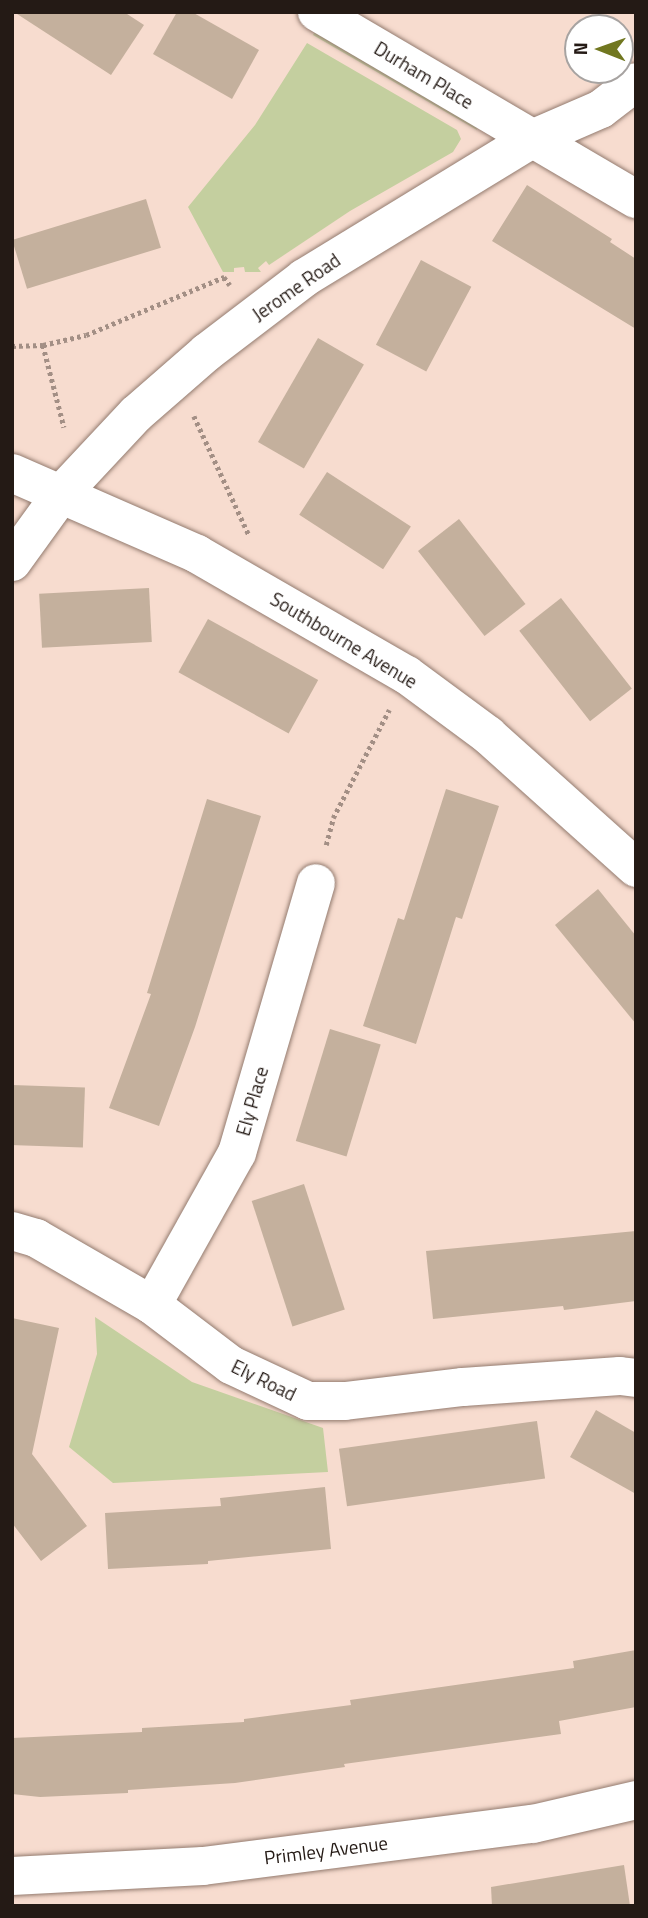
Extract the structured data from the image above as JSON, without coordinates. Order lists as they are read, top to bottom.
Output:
{
  "streets": {
    "street": [
      "Durham Place",
      "Jerome Road",
      "Southbourne Avenue",
      "Ely Place",
      "Ely Road",
      "Primley Avenue"
    ]
  },
  "crossings": [
    ["Durham Place", "Jerome Road"],
    ["Jerome Road", "Southbourne Avenue"],
    ["Ely Place", "Ely Road"]
  ],
  "north": "left"
}
